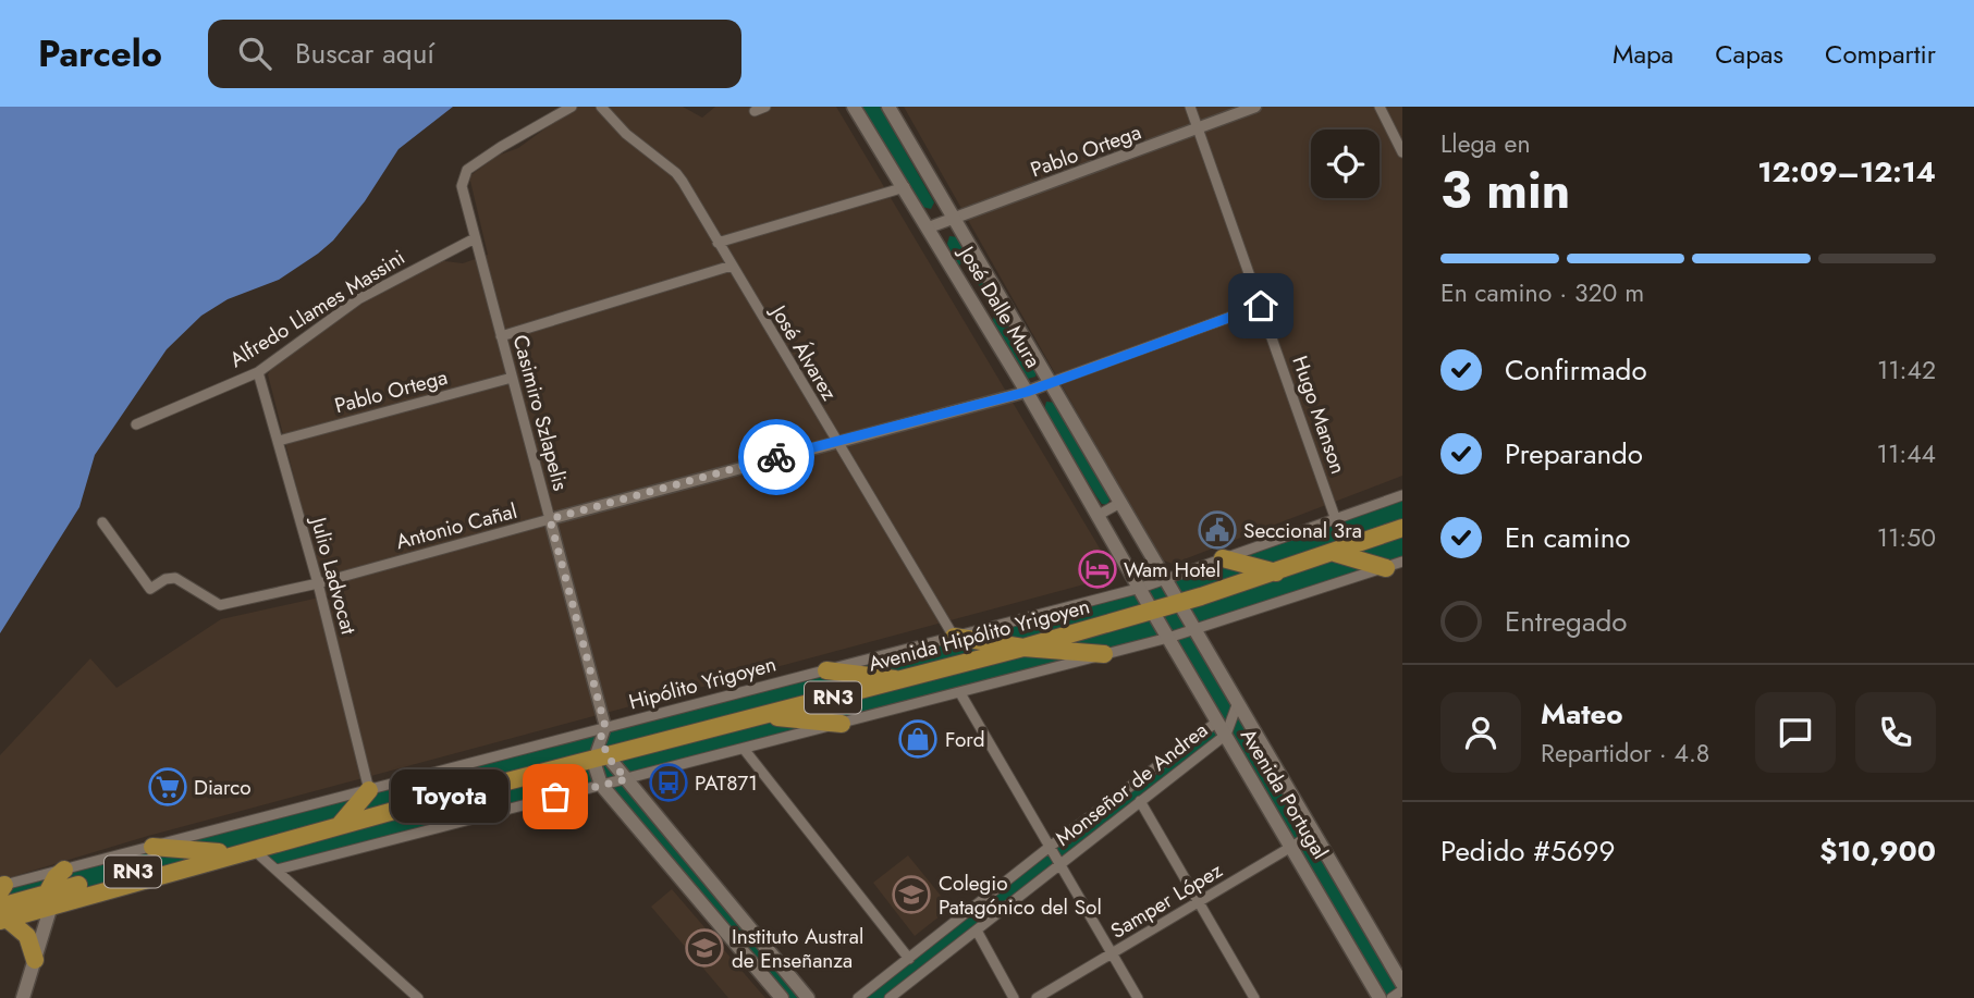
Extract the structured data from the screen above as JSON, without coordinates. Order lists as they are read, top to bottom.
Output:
{
  "streets": {
    "highway": ["Avenida Hipólito Yrigoyen", "RN3"],
    "main road": ["José Dalle Mura", "Avenida Portugal"],
    "street": [
      "Pablo Ortega",
      "Alfredo Llames Massini",
      "José Álvarez",
      "Casimiro Szlapelis",
      "Hugo Manson",
      "Antonio Cañal",
      "Julio Ladvocat",
      "Hipólito Yrigoyen",
      "Monseñor de Andrea",
      "Samper López"
    ]
  },
  "crossings": [
    ["Pablo Ortega", "José Dalle Mura"],
    ["Pablo Ortega", "Casimiro Szlapelis"],
    ["Pablo Ortega", "Hugo Manson"],
    ["Pablo Ortega", "Julio Ladvocat"],
    ["José Dalle Mura", "Antonio Cañal"],
    ["José Dalle Mura", "Avenida Hipólito Yrigoyen"],
    ["José Dalle Mura", "Hipólito Yrigoyen"],
    ["José Dalle Mura", "Avenida Portugal"],
    ["Alfredo Llames Massini", "Casimiro Szlapelis"],
    ["Alfredo Llames Massini", "Julio Ladvocat"],
    ["José Álvarez", "Antonio Cañal"],
    ["José Álvarez", "Hipólito Yrigoyen"],
    ["Casimiro Szlapelis", "Antonio Cañal"],
    ["Casimiro Szlapelis", "Avenida Hipólito Yrigoyen"],
    ["Casimiro Szlapelis", "Hipólito Yrigoyen"],
    ["Hugo Manson", "Antonio Cañal"],
    ["Hugo Manson", "Hipólito Yrigoyen"],
    ["Antonio Cañal", "Julio Ladvocat"],
    ["Julio Ladvocat", "Hipólito Yrigoyen"],
    ["Avenida Hipólito Yrigoyen", "Avenida Portugal"],
    ["Monseñor de Andrea", "Avenida Portugal"],
    ["Avenida Portugal", "Samper López"]
  ],
  "places": {
    "public building": ["Seccional 3ra"],
    "hotel": ["Wam Hotel"],
    "shop": ["Ford"],
    "bus stop": ["PAT871"],
    "supermarket": ["Diarco"],
    "other": ["Toyota"],
    "school or university": ["Colegio Patagónico del Sol", "Instituto Austral de Enseñanza"]
  },
  "page": {
    "header": "Parcelo",
    "search": "Buscar aquí",
    "nav": ["Mapa", "Capas", "Compartir"],
    "heading": ["3 min", "Llega en", "12:09–12:14"],
    "panel": [
      "Mateo",
      "Repartidor · 4.8",
      "Pedido #5699",
      "$10,900"
    ],
    "bar": "En camino · 320 m",
    "list": [
      ["Confirmado", "11:42"],
      ["Preparando", "11:44"],
      ["En camino", "11:50"],
      "Entregado"
    ],
    "bubble": "Toyota"
  }
}
